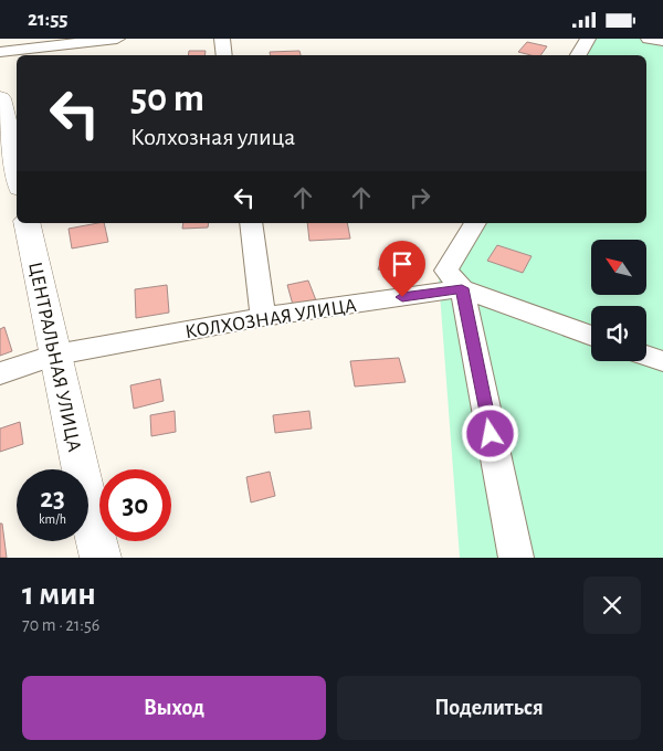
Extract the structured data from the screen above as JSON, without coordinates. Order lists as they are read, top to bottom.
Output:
{
  "streets": {
    "street": ["КОЛХОЗНАЯ УЛИЦА", "ЦЕНТРАЛЬНАЯ УЛИЦА"]
  },
  "crossings": [
    ["КОЛХОЗНАЯ УЛИЦА", "ЦЕНТРАЛЬНАЯ УЛИЦА"]
  ],
  "north": "top left",
  "page": {
    "status": "21:55",
    "turn": ["50 m", "Колхозная улица"],
    "speed": "23 km/h",
    "limit": "30",
    "heading": ["1 мин", "70 m · 21:56"],
    "buttons": ["Выход", "Поделиться"]
  }
}
